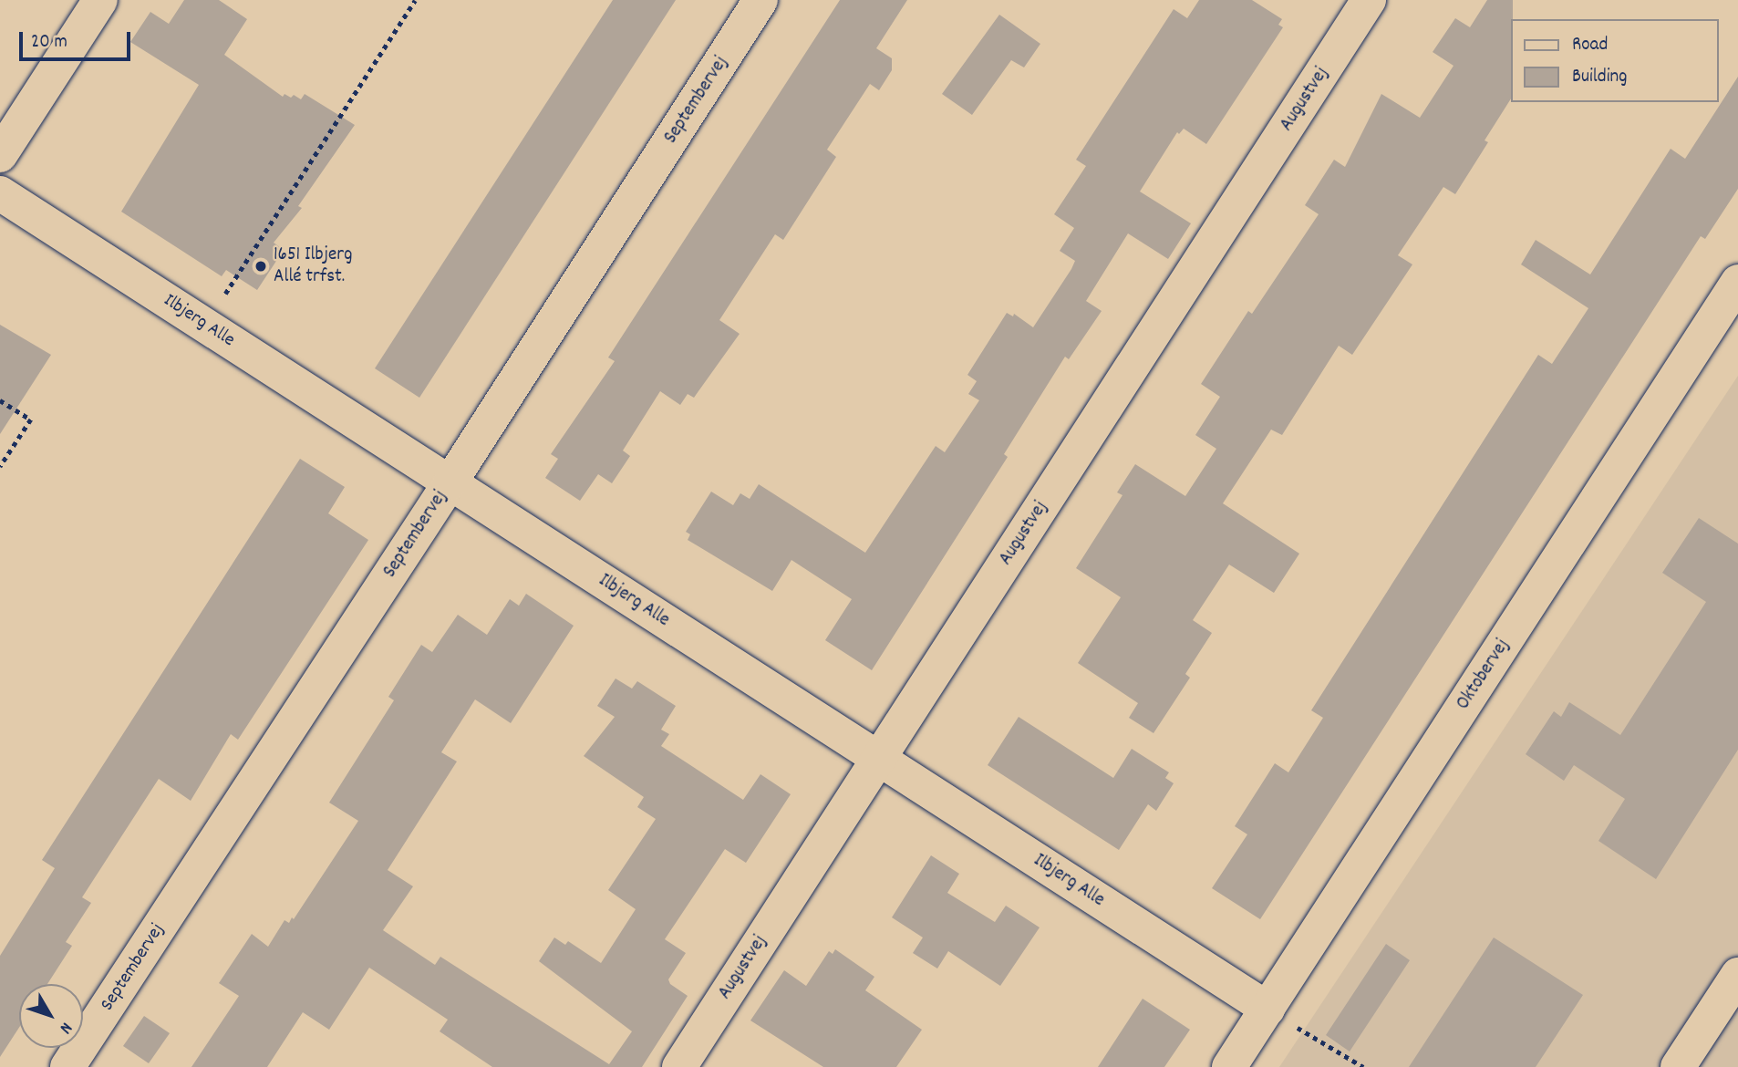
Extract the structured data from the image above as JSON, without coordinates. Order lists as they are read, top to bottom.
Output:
{
  "streets": {
    "street": [
      "Augustvej",
      "Septembervej",
      "Ilbjerg Alle",
      "Oktobervej"
    ]
  },
  "crossings": [
    ["Augustvej", "Ilbjerg Alle"],
    ["Septembervej", "Ilbjerg Alle"],
    ["Ilbjerg Alle", "Oktobervej"]
  ],
  "places": ["1651 Ilbjerg Allé trfst."],
  "legend": ["Road", "Building"],
  "scale_bar": "20 m",
  "north": "bottom right"
}
